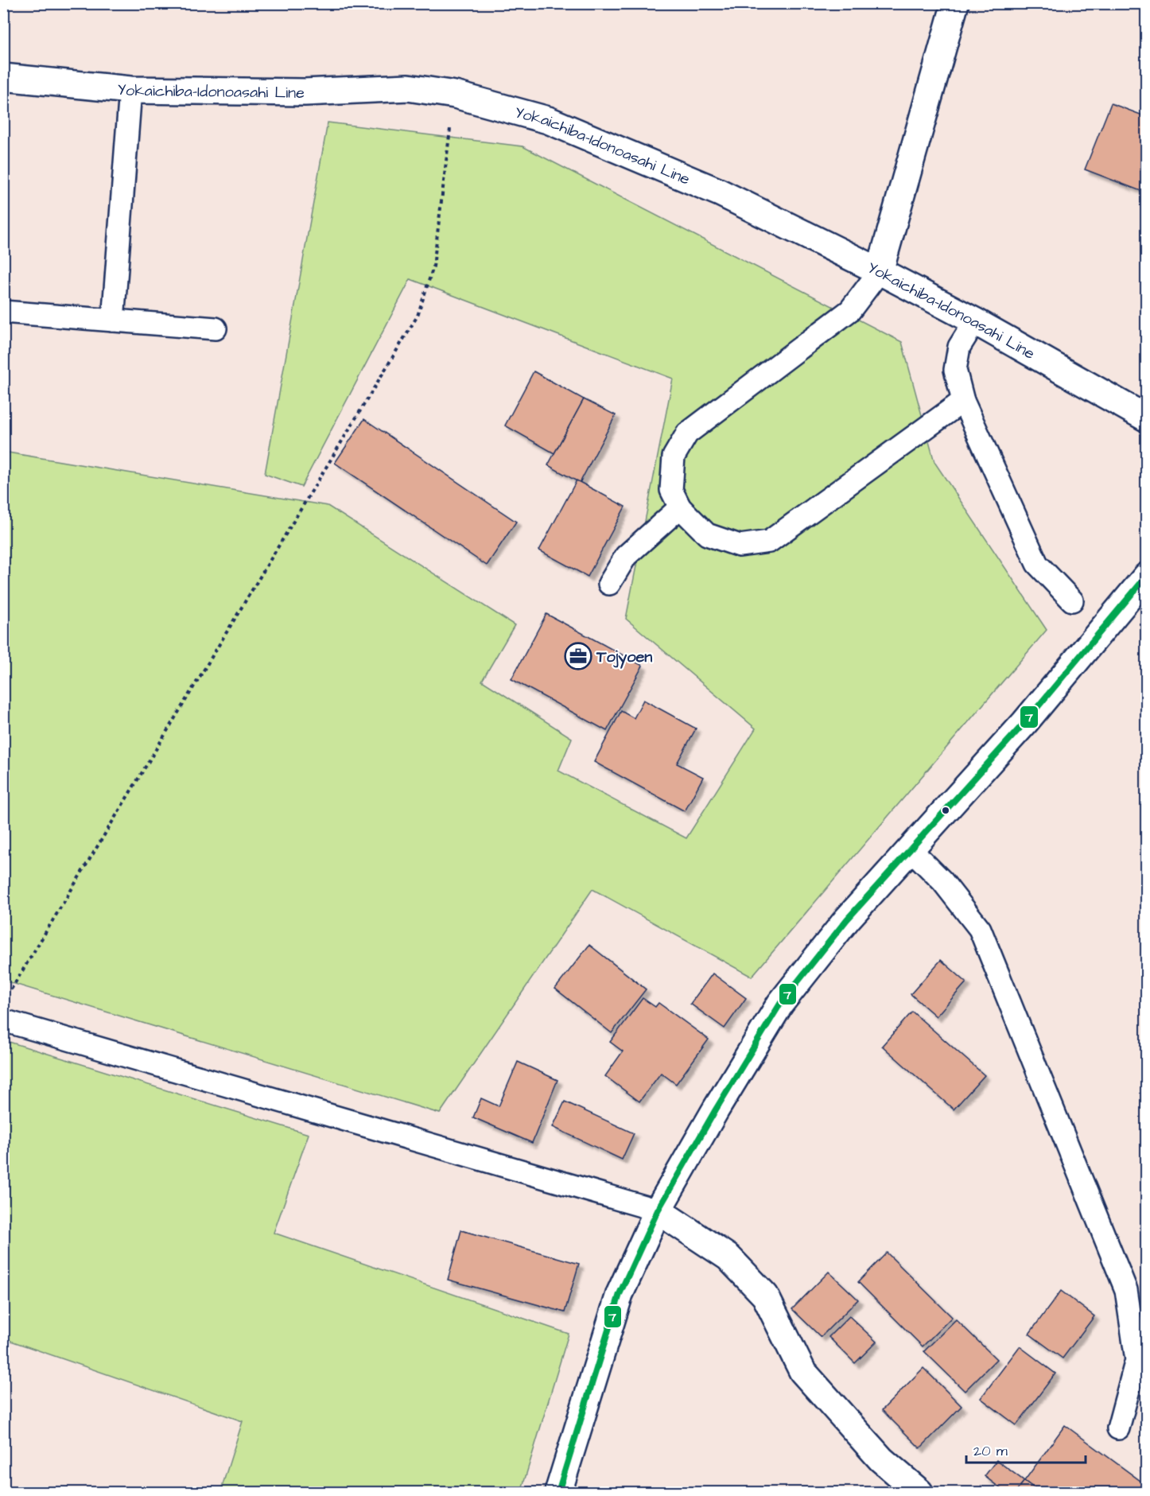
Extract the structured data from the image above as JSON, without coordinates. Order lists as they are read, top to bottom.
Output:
{
  "streets": {
    "main road": ["Yokaichiba-Idonoasahi Line"]
  },
  "places": {
    "office": ["Tojyoen"]
  },
  "lines": ["transit line 7"],
  "scale_bar": "20 m"
}
